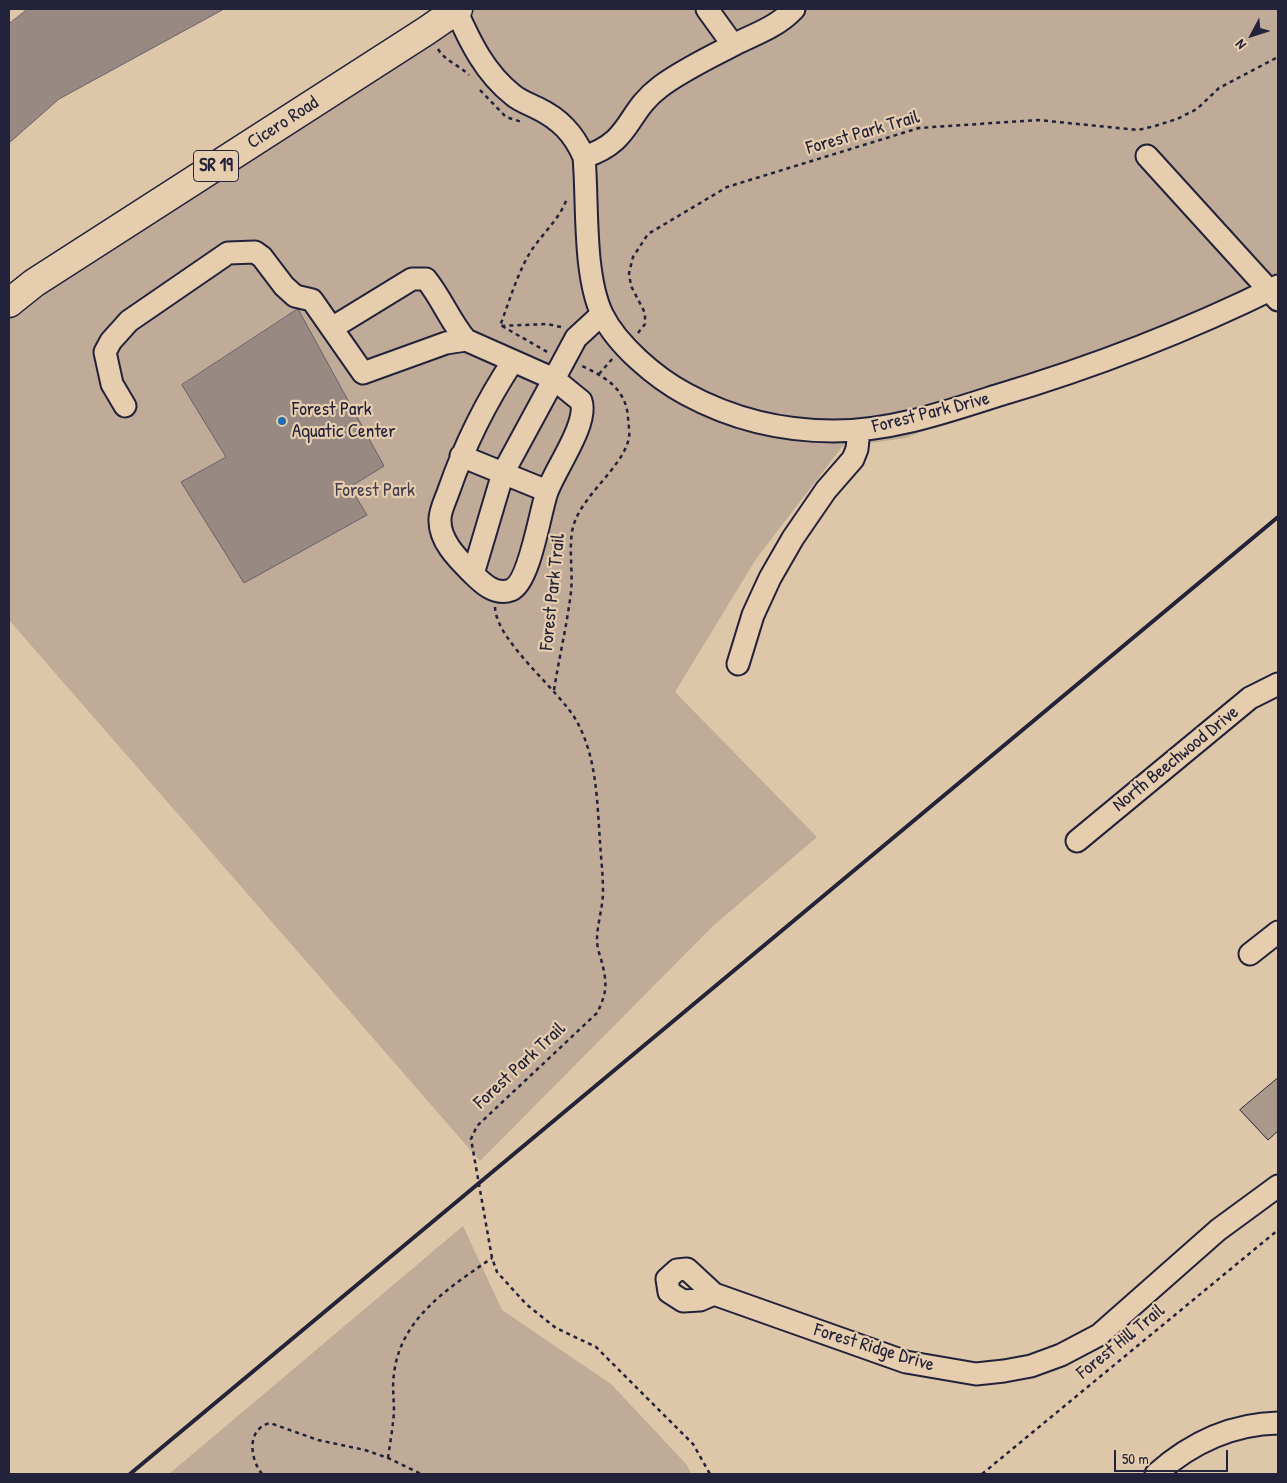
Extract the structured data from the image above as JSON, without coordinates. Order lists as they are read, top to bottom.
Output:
{
  "streets": {
    "main road": ["Cicero Road", "SR 19"],
    "street": ["Forest Park Drive", "North Beechwood Drive", "Forest Ridge Drive"],
    "path": ["Forest Park Trail", "Forest Hill Trail"]
  },
  "crossings": [
    ["Cicero Road", "Forest Park Drive"],
    ["Forest Park Trail", "Forest Park Drive"]
  ],
  "parks": ["Forest Park"],
  "places": ["Forest Park Aquatic Center"],
  "scale_bar": "50 m",
  "north": "bottom left"
}
